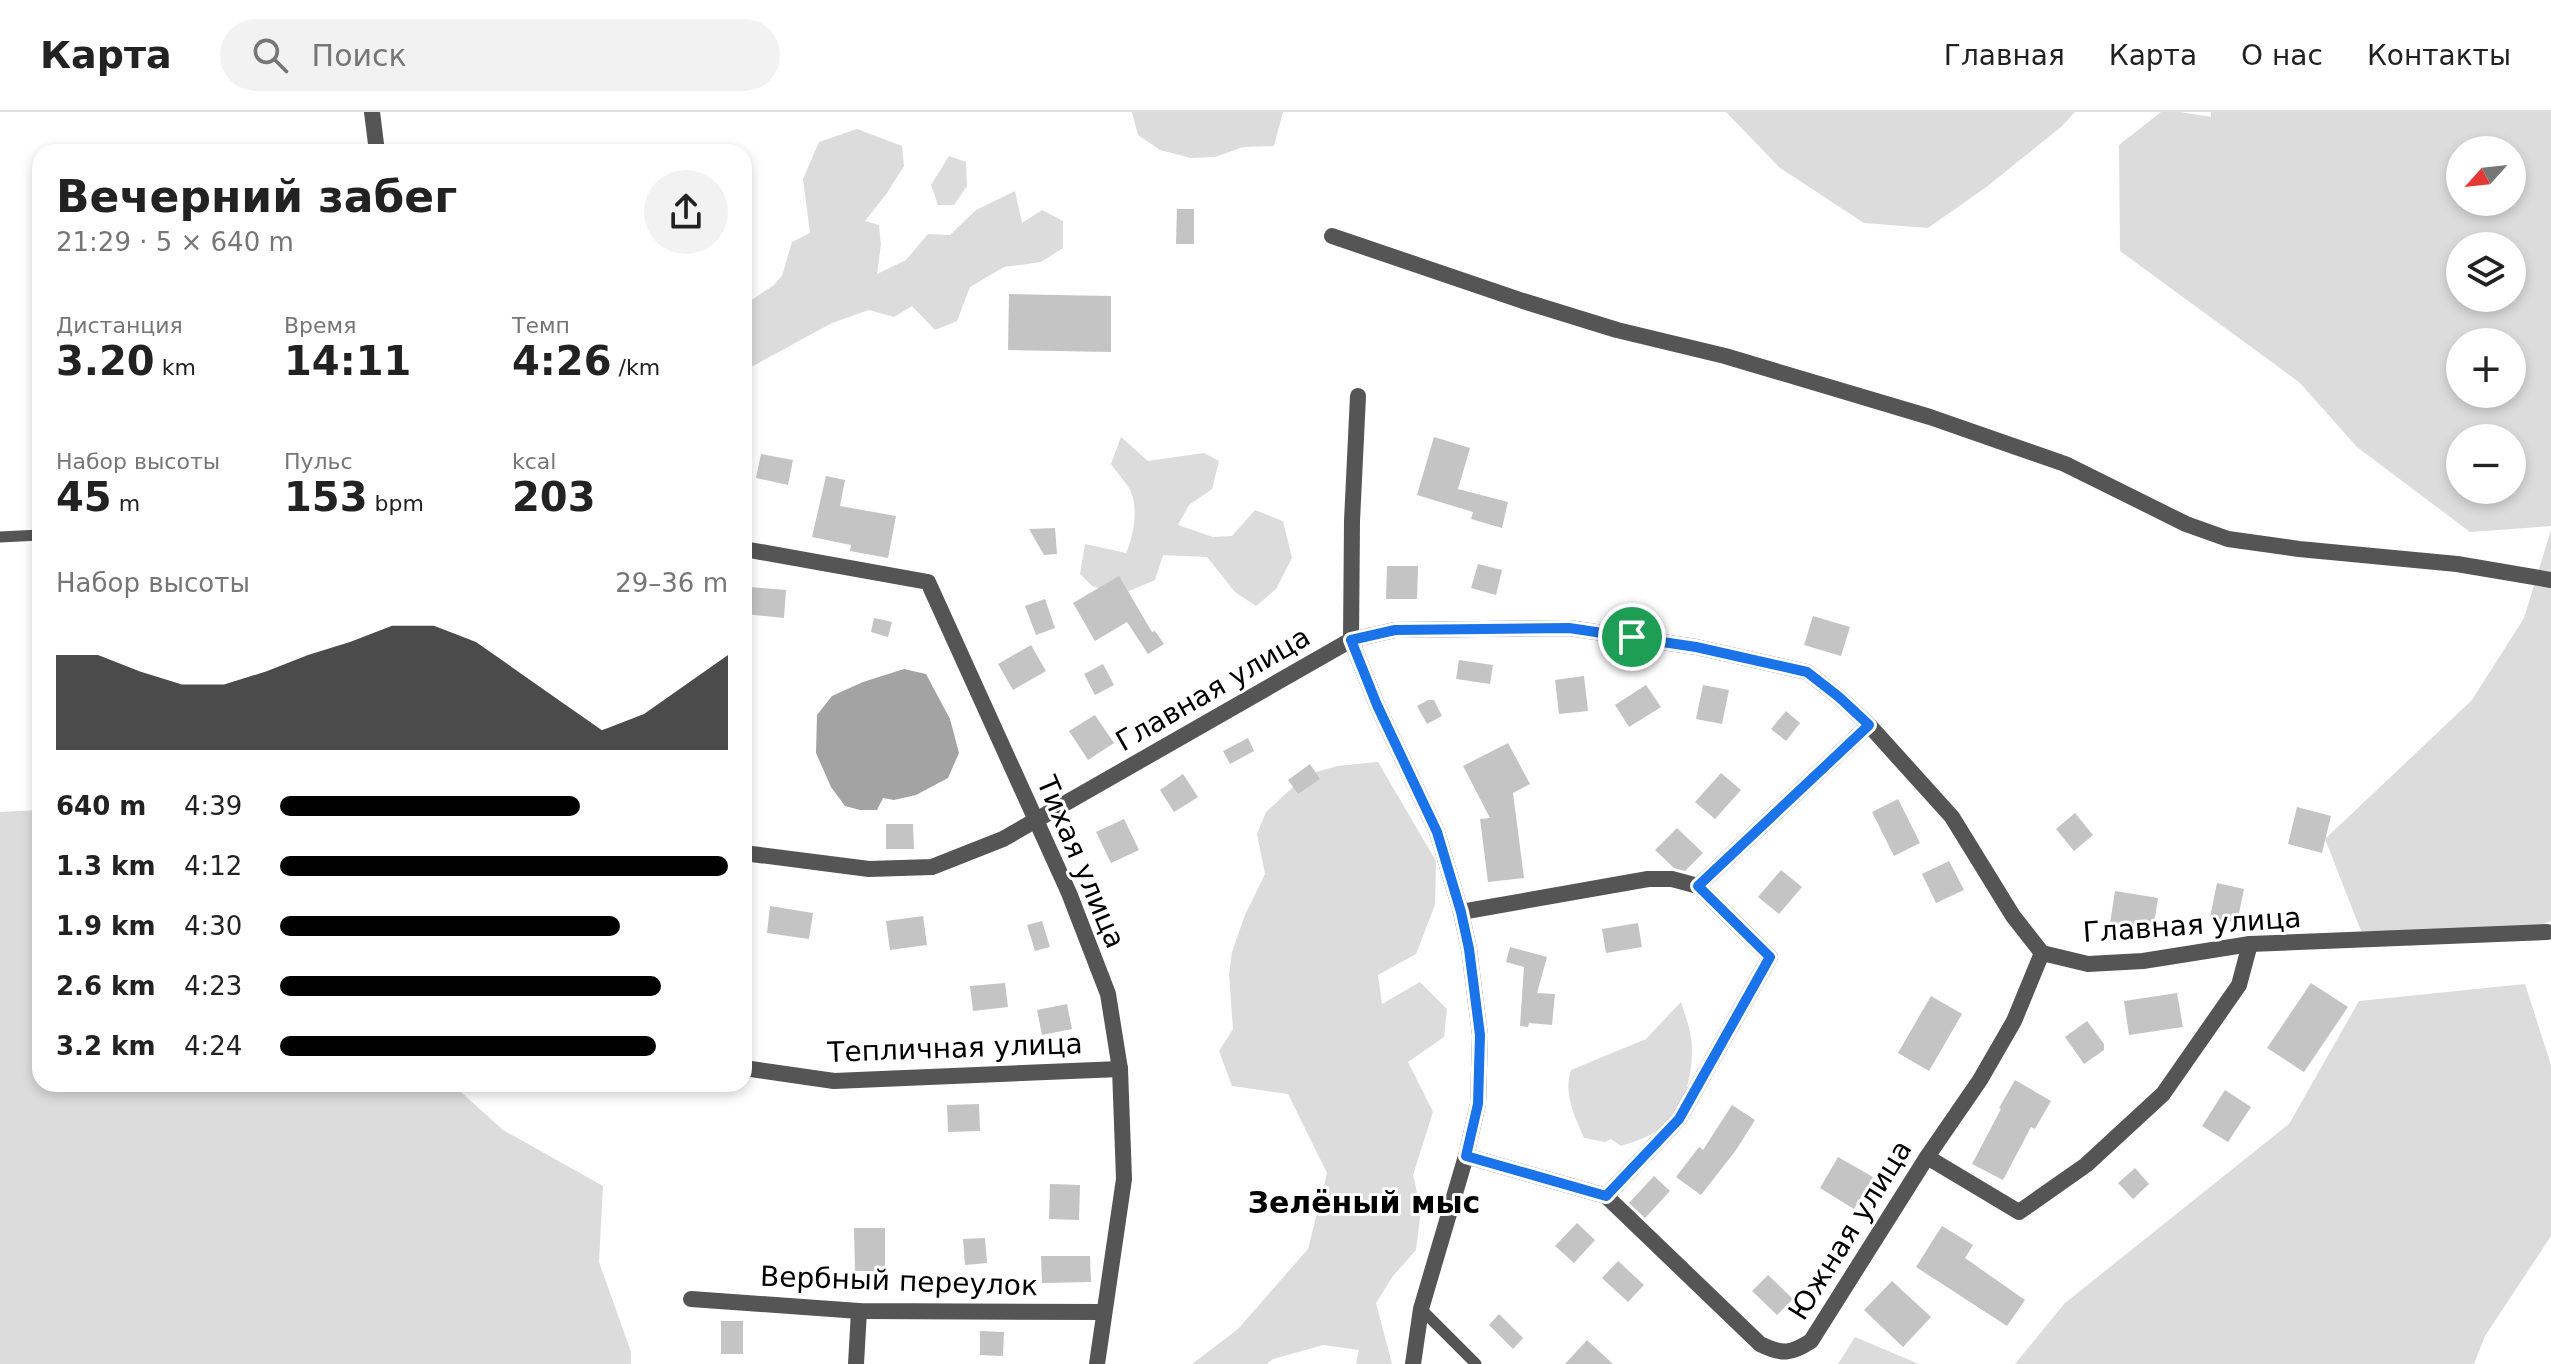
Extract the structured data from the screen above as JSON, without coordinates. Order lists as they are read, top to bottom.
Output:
{
  "streets": {
    "street": [
      "Главная улица",
      "Тихая улица",
      "Тепличная улица",
      "Южная улица",
      "Вербный переулок"
    ]
  },
  "crossings": [
    ["Главная улица", "Тихая улица"],
    ["Главная улица", "Южная улица"],
    ["Тихая улица", "Тепличная улица"],
    ["Тихая улица", "Вербный переулок"]
  ],
  "districts": ["Зелёный мыс"],
  "north": "bottom left",
  "page": {
    "header": "Карта",
    "search": "Поиск",
    "nav": [
      "Главная",
      "Карта",
      "О нас",
      "Контакты"
    ],
    "map_buttons": ["+", "−"],
    "heading": ["Вечерний забег", "21:29 · 5 × 640 m"],
    "stats": [
      ["Дистанция", "3.20 km"],
      ["Время", "14:11"],
      ["Темп", "4:26 /km"],
      ["Набор высоты", "45 m"],
      ["Пульс", "153 bpm"],
      ["kcal", "203"]
    ],
    "chart": ["Набор высоты", "29–36 m"],
    "list": [
      {
        "name": "640 m",
        "note": "4:39"
      },
      {
        "name": "1.3 km",
        "note": "4:12"
      },
      {
        "name": "1.9 km",
        "note": "4:30"
      },
      {
        "name": "2.6 km",
        "note": "4:23"
      },
      {
        "name": "3.2 km",
        "note": "4:24"
      }
    ]
  }
}
